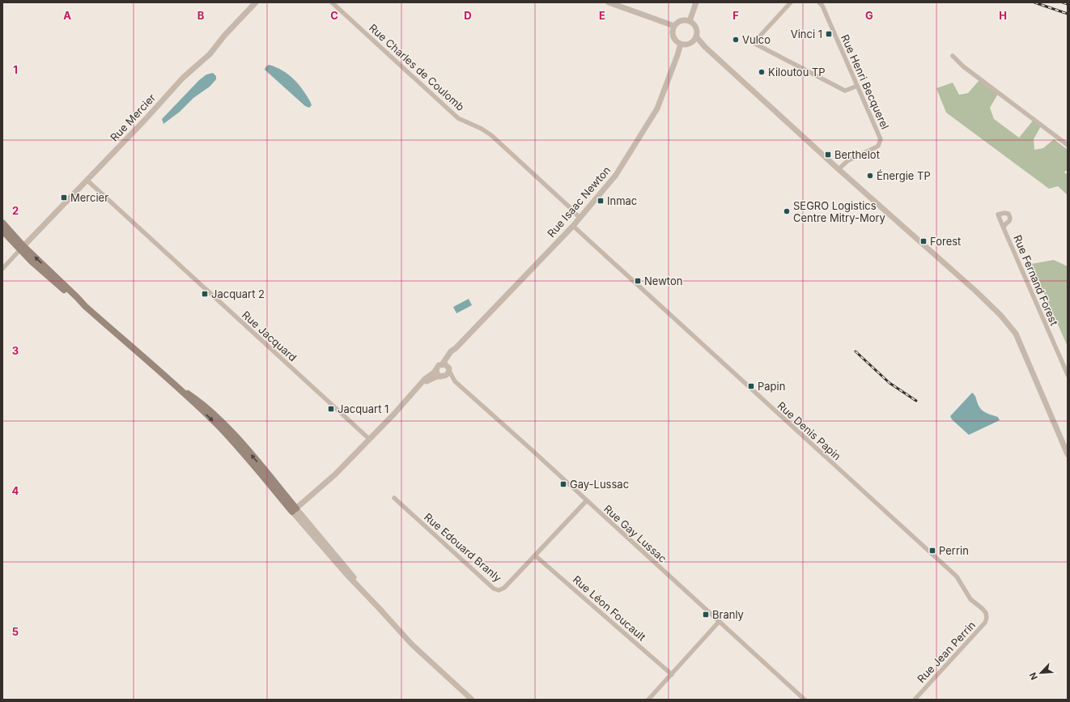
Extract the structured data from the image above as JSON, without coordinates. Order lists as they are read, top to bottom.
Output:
{
  "streets": {
    "street": [
      "Rue Charles de Coulomb",
      "Rue Henri Becquerel",
      "Rue Mercier",
      "Rue Isaac Newton",
      "Rue Fernand Forest",
      "Rue Jacquard",
      "Rue Denis Papin",
      "Rue Gay Lussac",
      "Rue Edouard Branly",
      "Rue Léon Foucault",
      "Rue Jean Perrin"
    ]
  },
  "crossings": [
    ["Rue Charles de Coulomb", "Rue Isaac Newton"],
    ["Rue Mercier", "Rue Jacquard"],
    ["Rue Isaac Newton", "Rue Denis Papin"],
    ["Rue Isaac Newton", "Rue Gay Lussac"],
    ["Rue Denis Papin", "Rue Jean Perrin"],
    ["Rue Gay Lussac", "Rue Edouard Branly"],
    ["Rue Edouard Branly", "Rue Léon Foucault"]
  ],
  "places": {
    "transit": [
      "Vinci 1",
      "Berthelot",
      "Mercier",
      "Inmac",
      "Forest",
      "Newton",
      "Jacquart 2",
      "Papin",
      "Jacquart 1",
      "Gay-Lussac",
      "Perrin",
      "Branly"
    ],
    "other": [
      "Vulco",
      "Kiloutou TP",
      "Énergie TP",
      "SEGRO Logistics Centre Mitry-Mory"
    ]
  },
  "north": "bottom left",
  "grid": {
    "columns": [
      "A",
      "B",
      "C",
      "D",
      "E",
      "F",
      "G",
      "H"
    ],
    "rows": [
      "1",
      "2",
      "3",
      "4",
      "5"
    ]
  }
}
